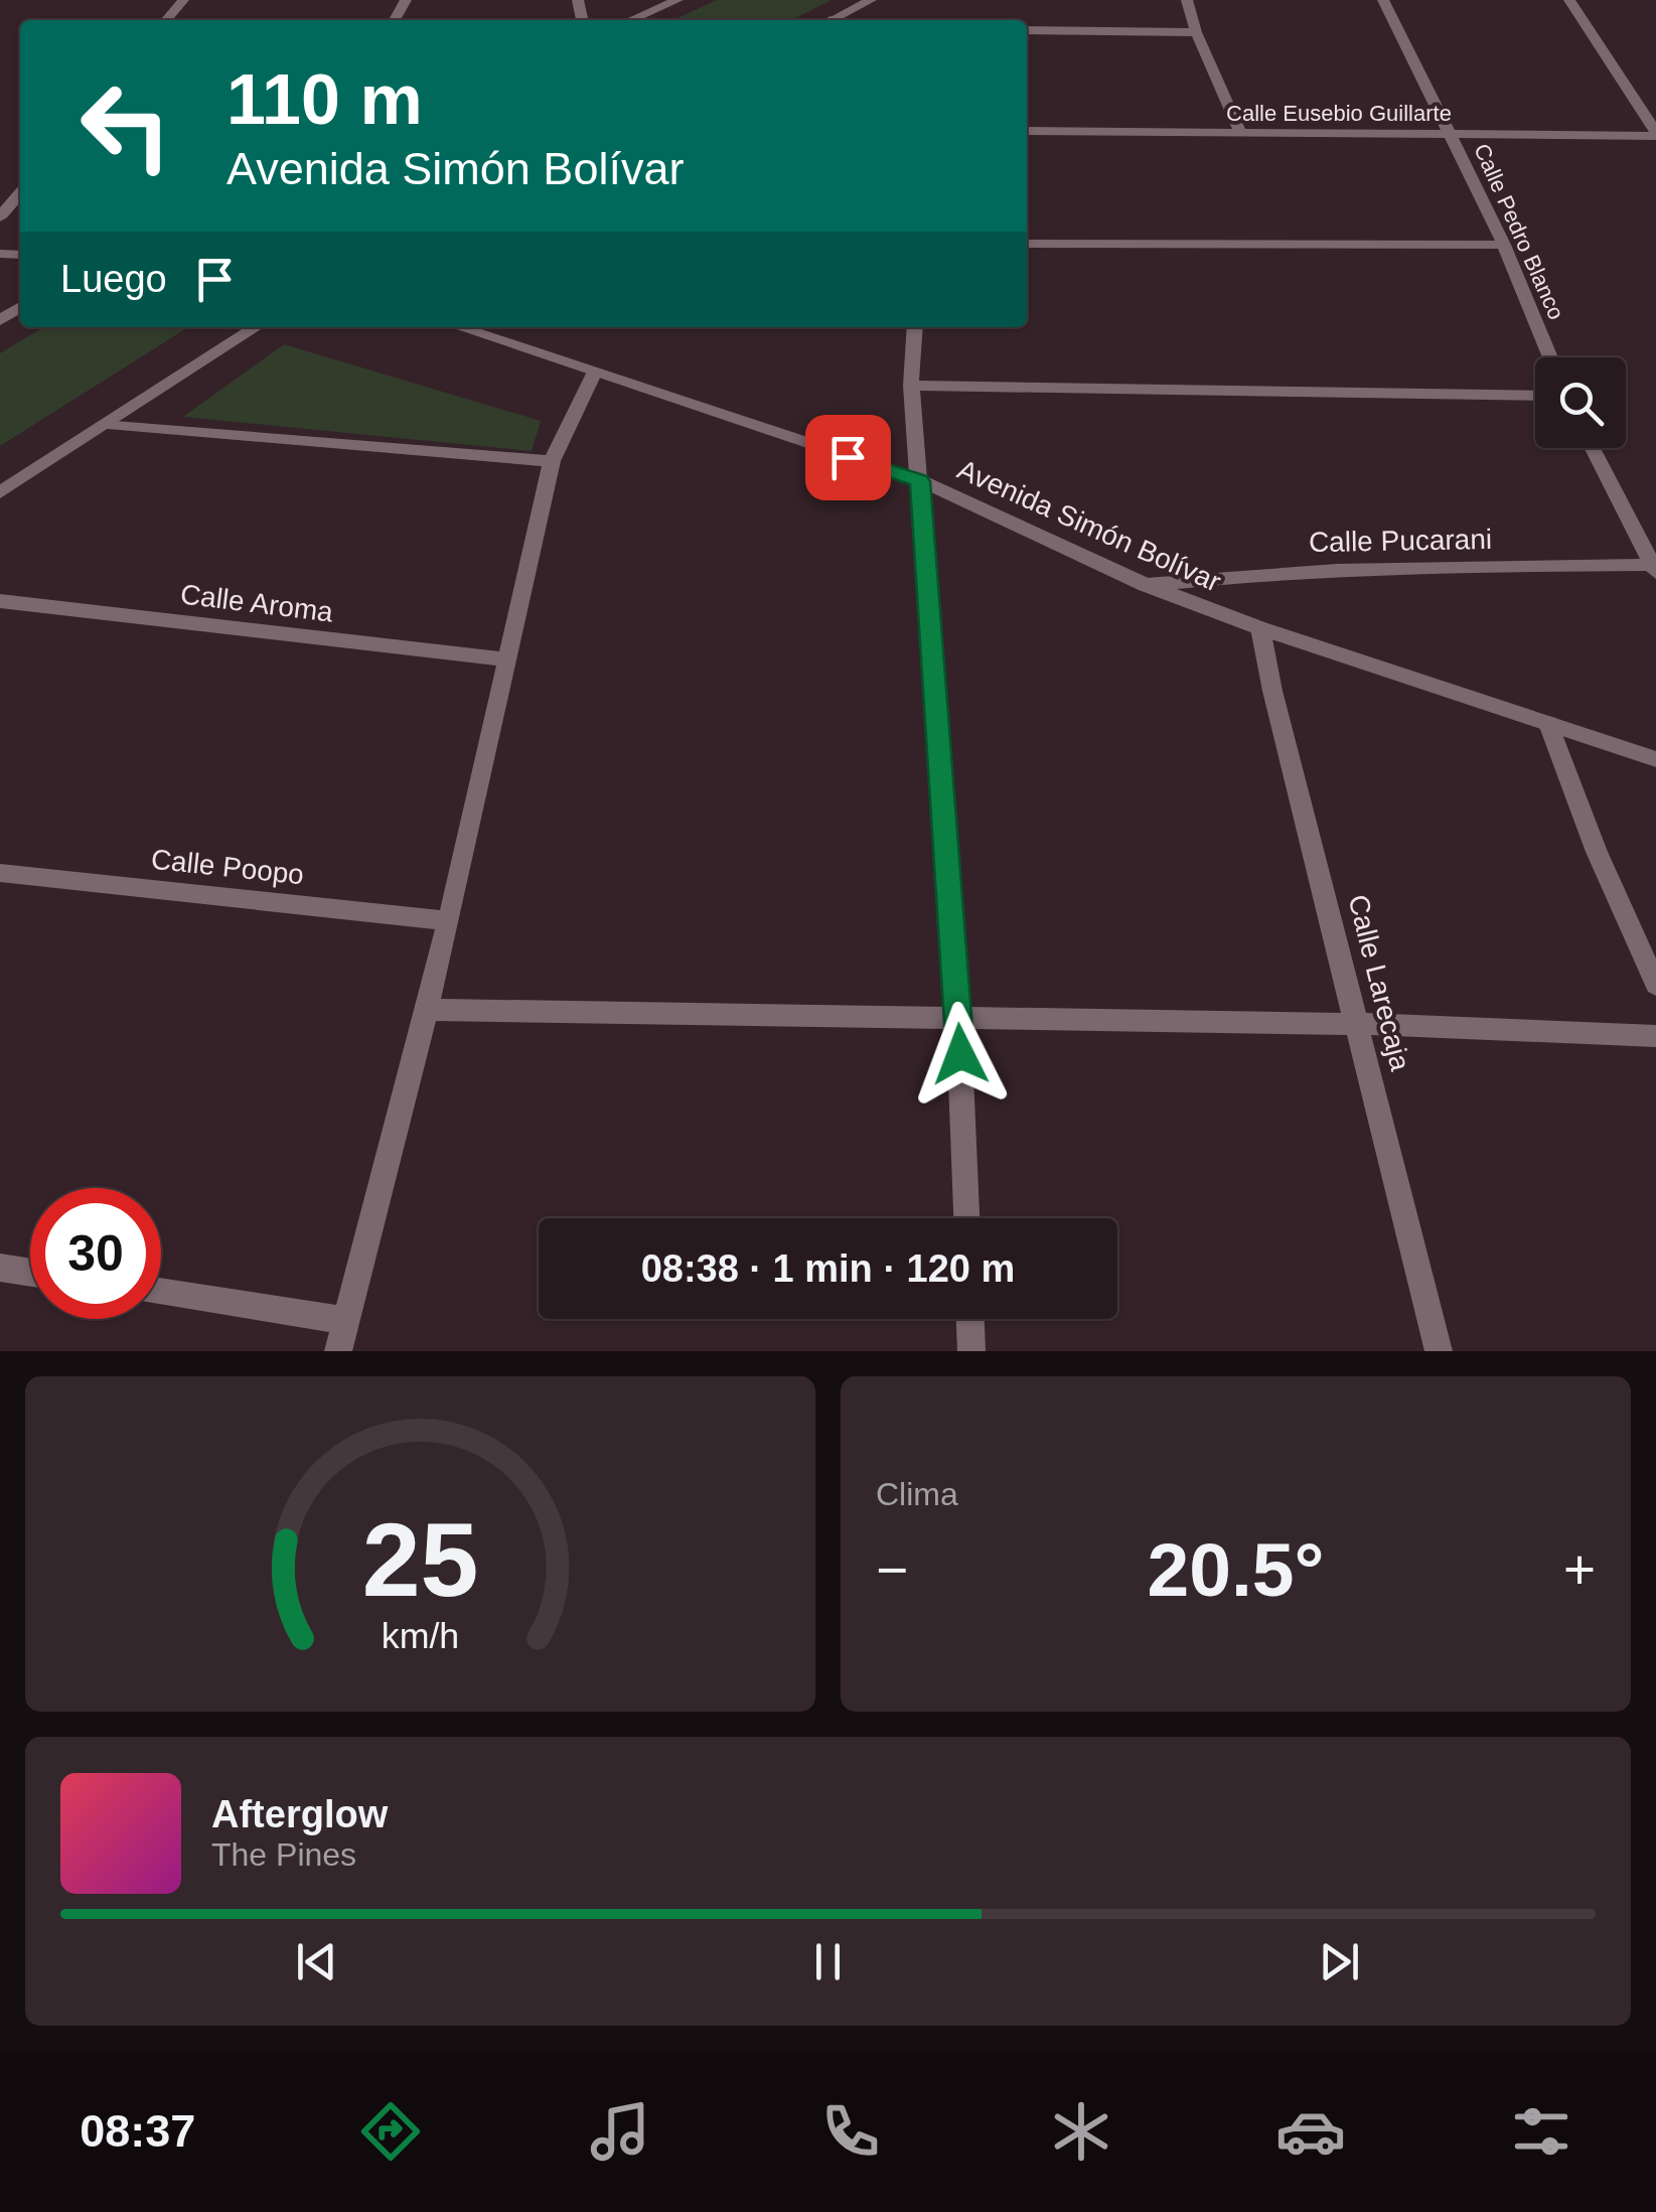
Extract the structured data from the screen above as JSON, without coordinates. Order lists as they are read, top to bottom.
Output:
{
  "streets": {
    "street": [
      "Calle Eusebio Guillarte",
      "Calle Pedro Blanco",
      "Avenida Simón Bolívar",
      "Calle Pucarani",
      "Calle Aroma",
      "Calle Poopo",
      "Calle Larecaja"
    ]
  },
  "crossings": [
    ["Calle Eusebio Guillarte", "Calle Pedro Blanco"],
    ["Avenida Simón Bolívar", "Calle Pucarani"],
    ["Avenida Simón Bolívar", "Calle Larecaja"]
  ],
  "page": {
    "turn": ["110 m", "Avenida Simón Bolívar"],
    "then": "Luego",
    "limit": "30",
    "trip": "08:38 · 1 min · 120 m",
    "tile": "Clima",
    "heat": ["−", "20.5°", "+"],
    "song": ["Afterglow", "The Pines"],
    "tabs": "08:37",
    "gauge": ["25", "km/h"]
  }
}
